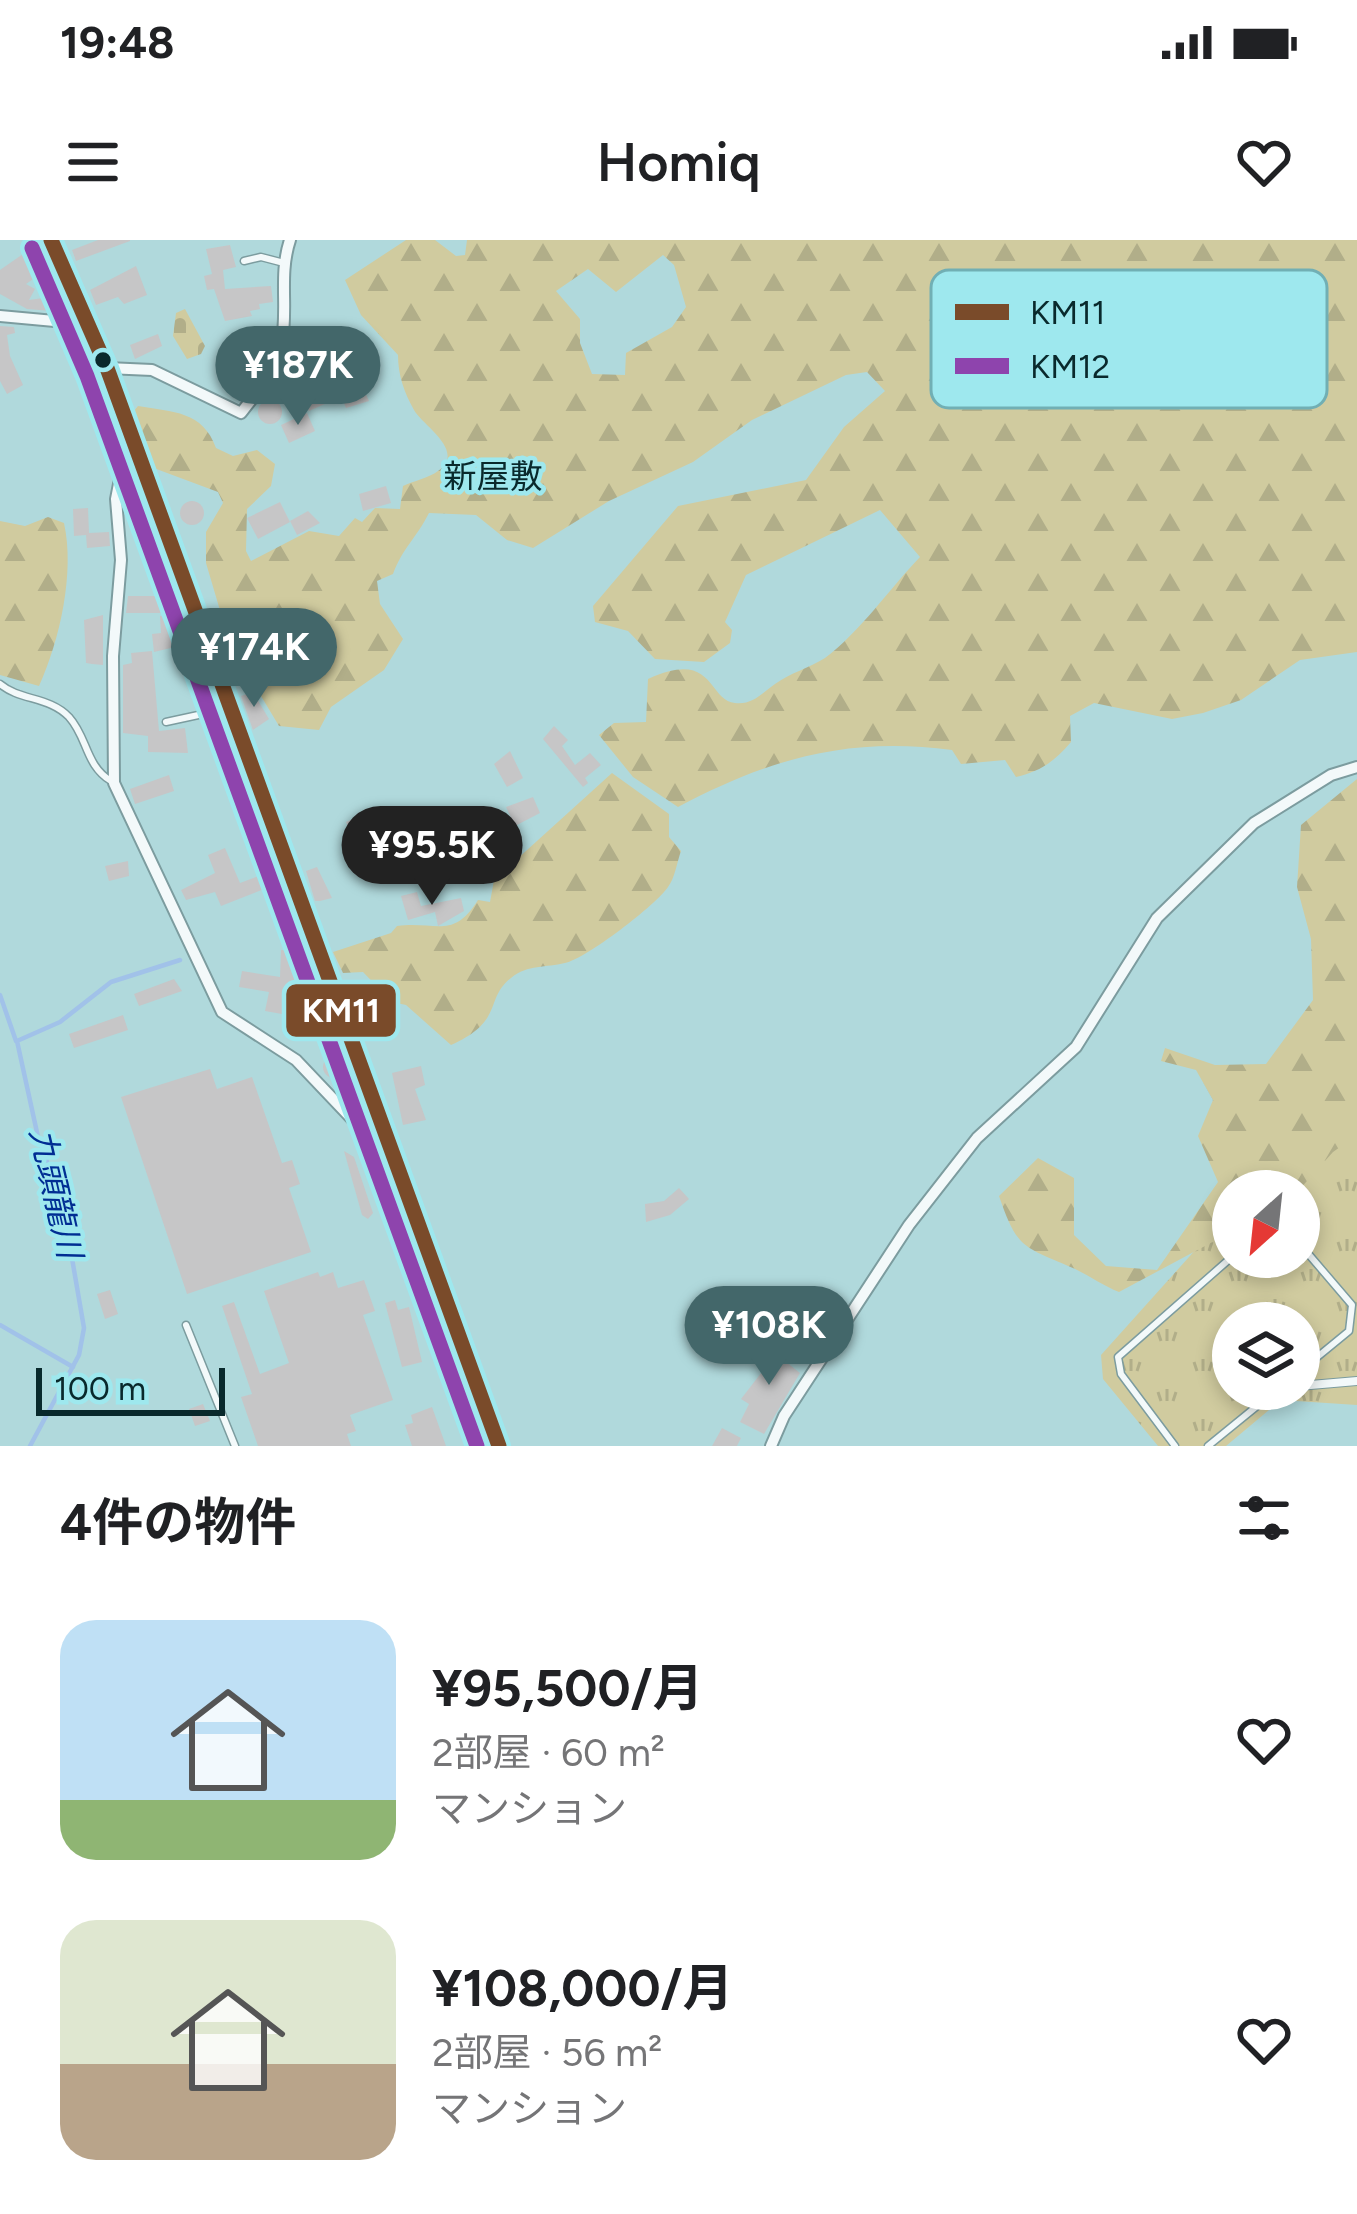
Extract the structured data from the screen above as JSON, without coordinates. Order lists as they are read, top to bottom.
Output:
{
  "districts": ["新屋敷"],
  "water": ["九頭龍川"],
  "lines": ["transit line KM11", "transit line KM12"],
  "legend": ["KM11", "KM12"],
  "scale_bar": "100 m",
  "north": "bottom left",
  "page": {
    "status": "19:48",
    "header": "Homiq",
    "price": [
      "¥187K",
      "¥174K",
      "¥95.5K",
      "¥108K"
    ],
    "scale": "100 m",
    "heading": "4件の物件",
    "list": [
      {
        "name": "¥95,500/月",
        "note": "2部屋 · 60 m² · マンション"
      },
      {
        "name": "¥108,000/月",
        "note": "2部屋 · 56 m² · マンション"
      }
    ]
  }
}
